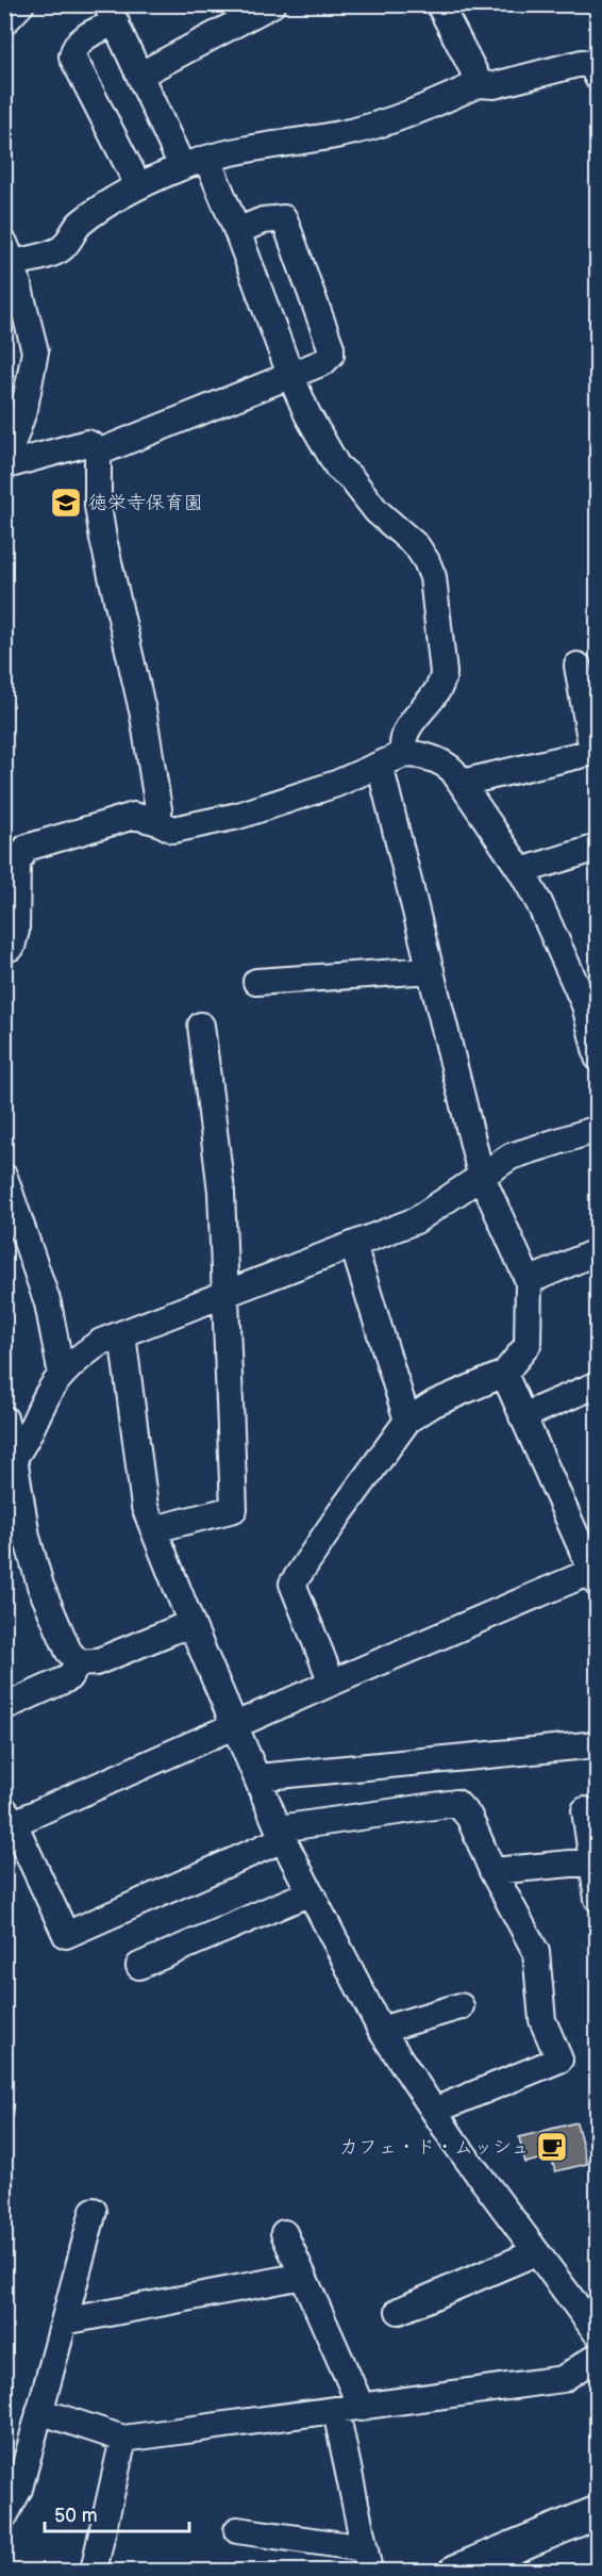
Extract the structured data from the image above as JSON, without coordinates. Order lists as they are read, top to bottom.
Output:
{
  "places": {
    "school or university": ["徳栄寺保育園"],
    "cafe": ["カフェ・ド・ムッシュ"]
  },
  "scale_bar": "50 m"
}
